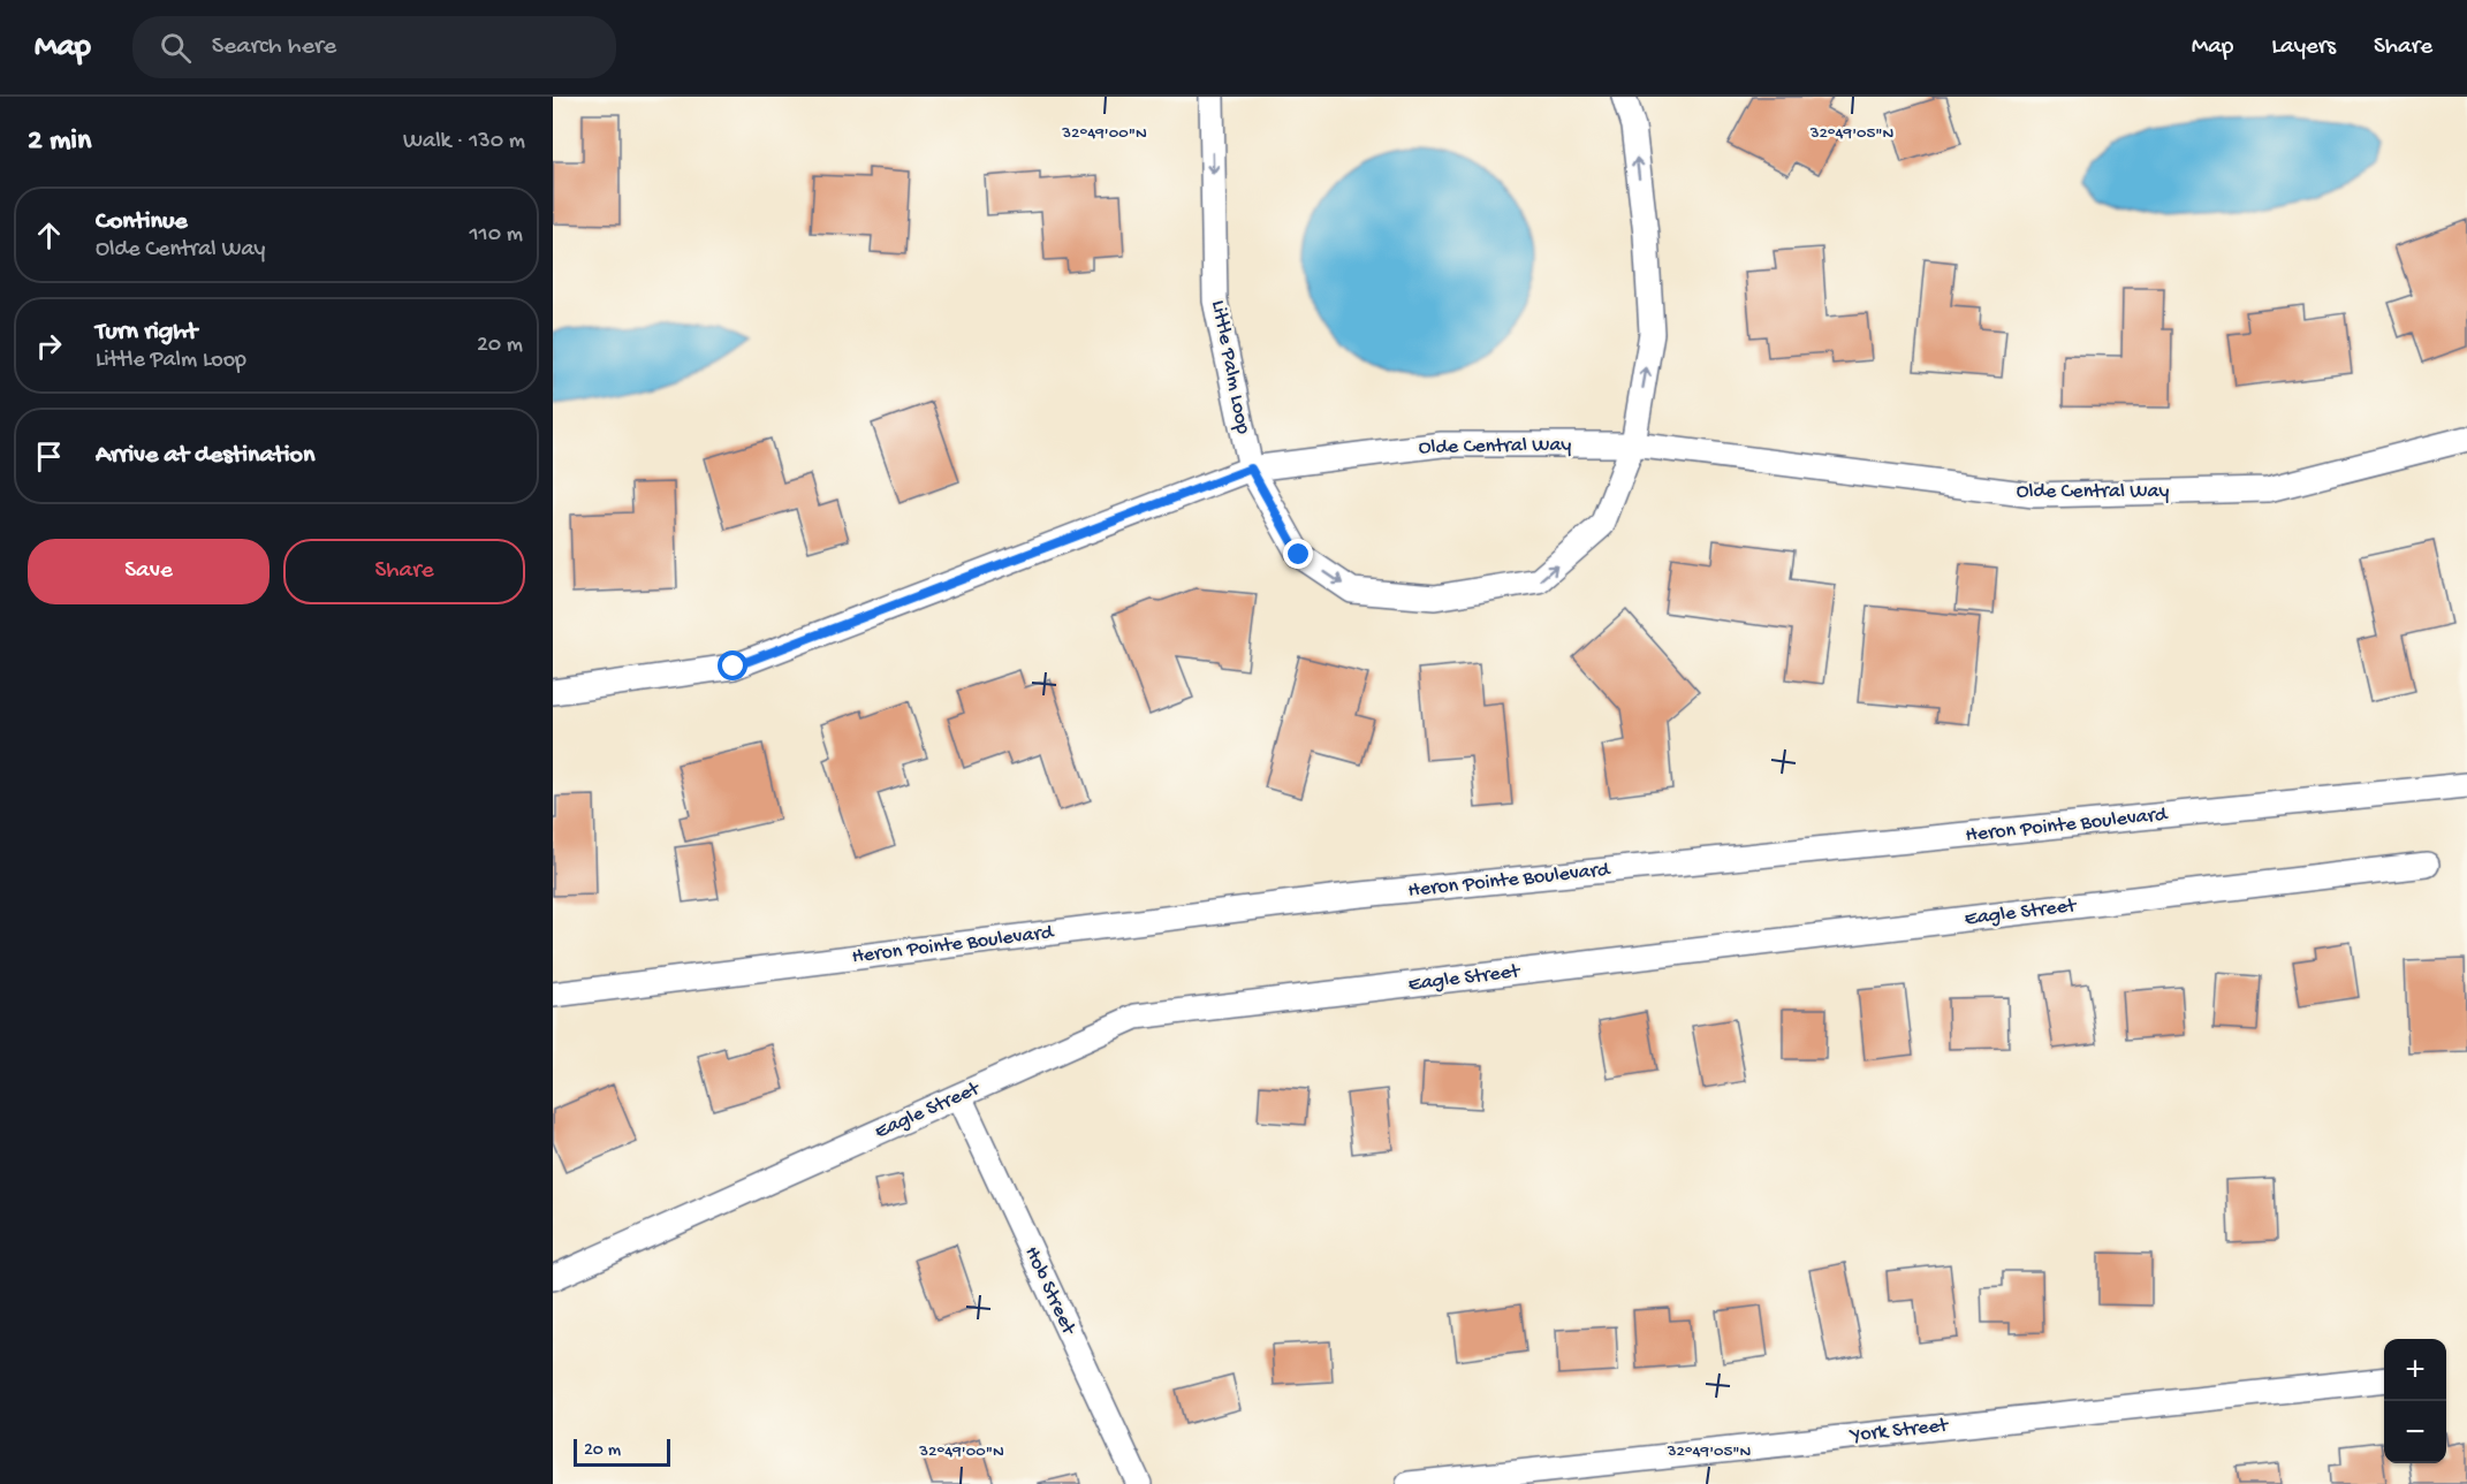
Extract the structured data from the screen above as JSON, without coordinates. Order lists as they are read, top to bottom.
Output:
{
  "streets": {
    "street": [
      "Little Palm Loop",
      "Olde Central Way",
      "Heron Pointe Boulevard",
      "Eagle Street",
      "Hob Street",
      "York Street"
    ]
  },
  "crossings": [
    ["Little Palm Loop", "Olde Central Way"],
    ["Eagle Street", "Hob Street"]
  ],
  "scale_bar": "20 m",
  "page": {
    "header": "Map",
    "search": "Search here",
    "nav": ["Map", "Layers", "Share"],
    "heading": ["2 min", "Walk · 130 m"],
    "list": [
      ["Continue", "Olde Central Way", "110 m"],
      ["Turn right", "Little Palm Loop", "20 m"],
      "Arrive at destination"
    ],
    "buttons": ["Save", "Share"],
    "map_buttons": ["+", "−"],
    "scale": "20 m"
  },
  "coordinates": ["32°49'00\"N", "32°49'05\"N"]
}
